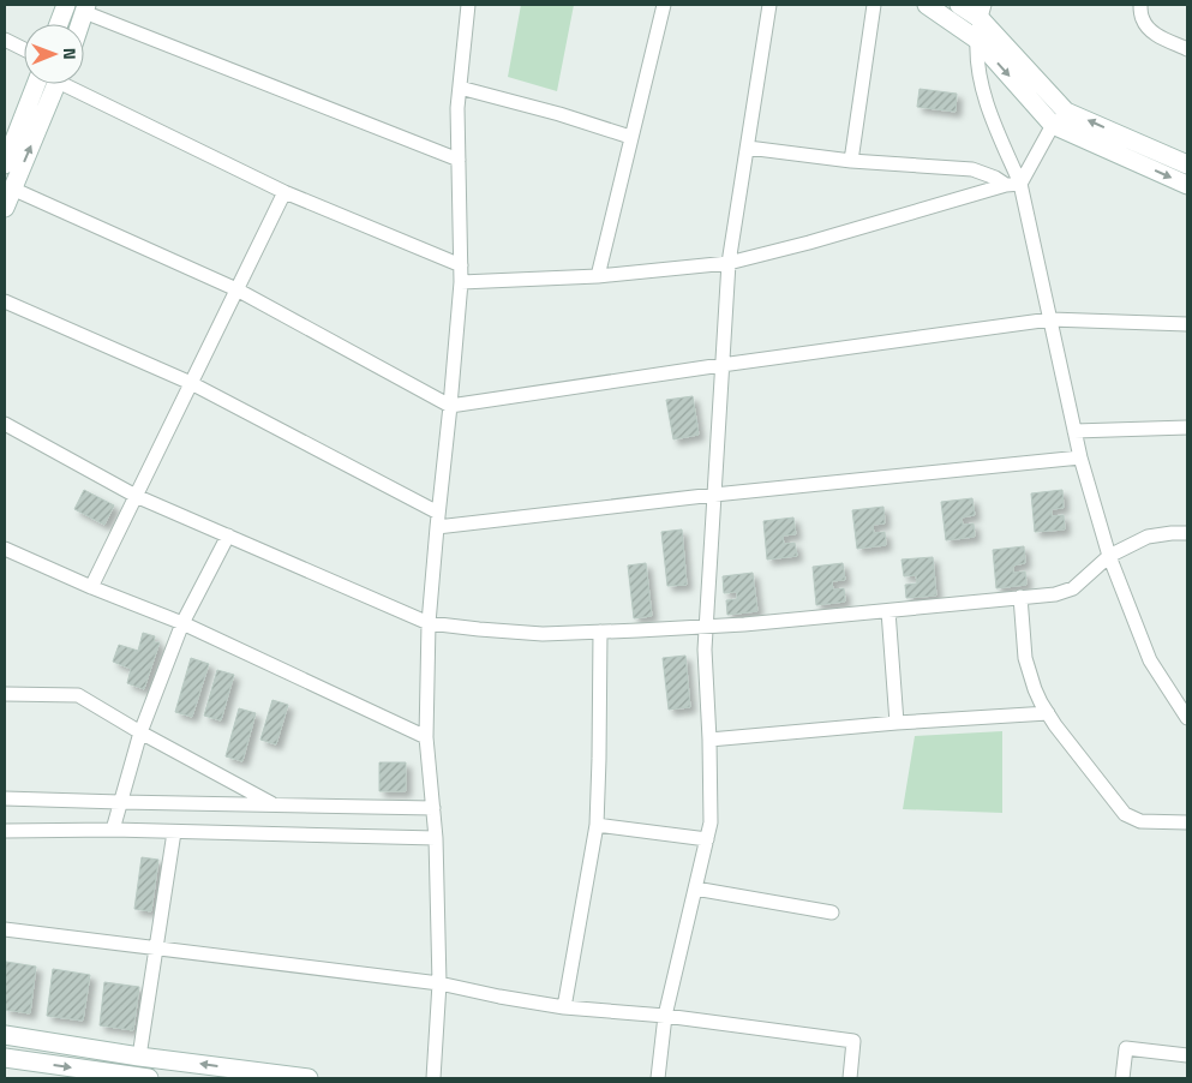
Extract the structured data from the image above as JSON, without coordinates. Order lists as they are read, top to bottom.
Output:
{
  "north": "right"
}
